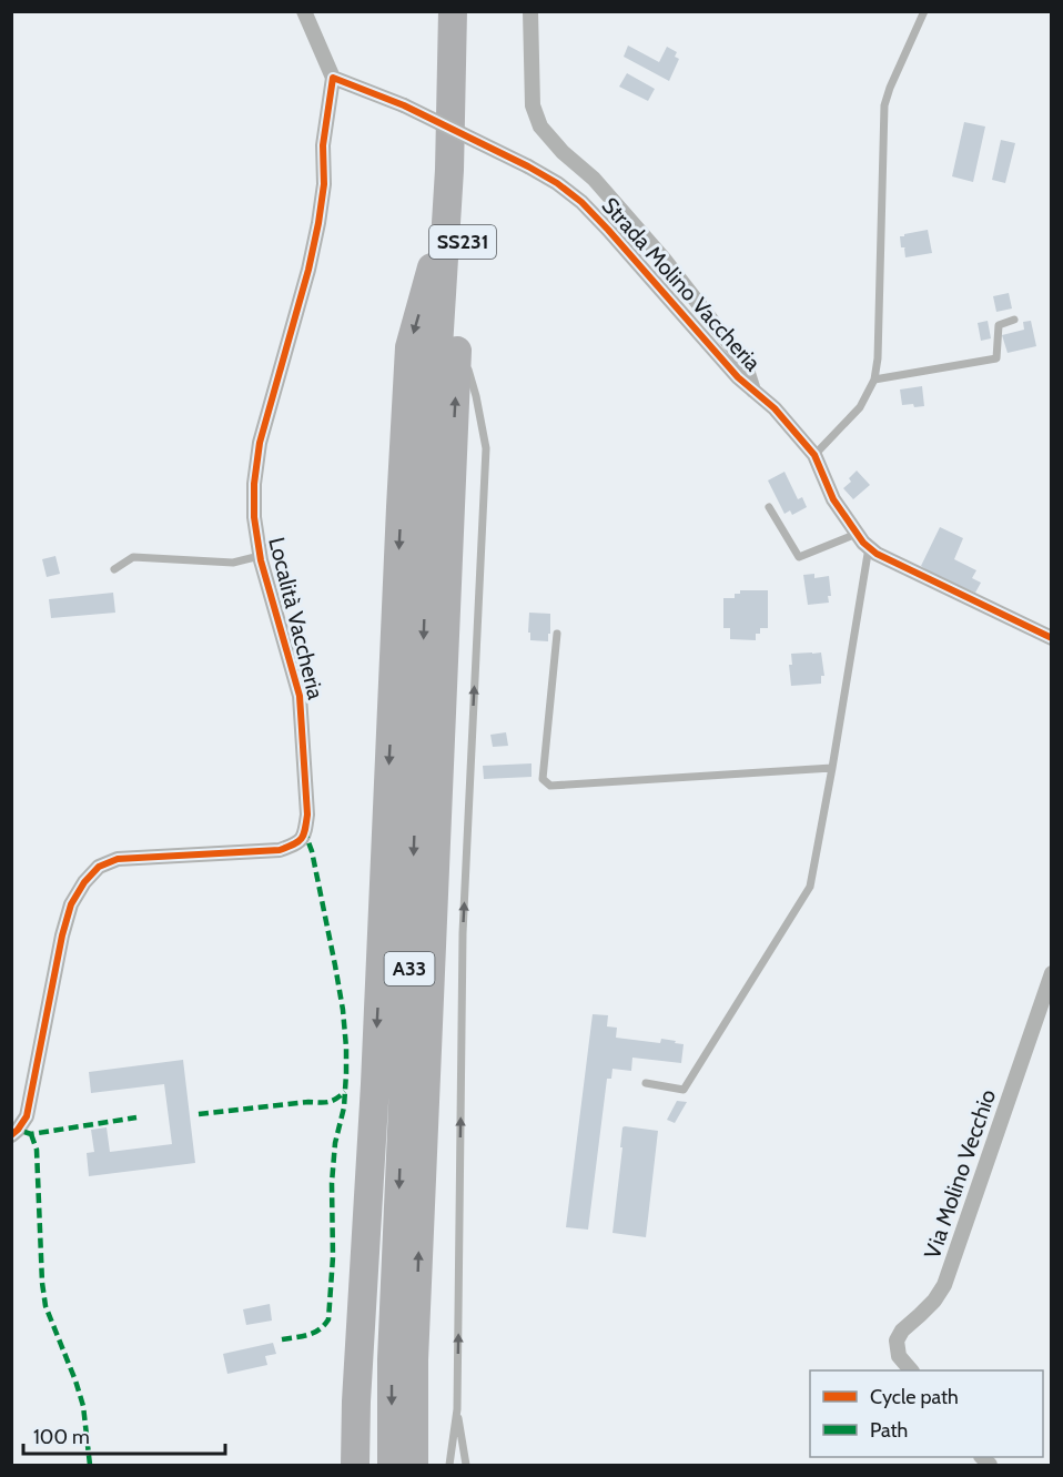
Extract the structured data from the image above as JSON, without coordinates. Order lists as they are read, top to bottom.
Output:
{
  "streets": {
    "highway": ["SS231", "A33"],
    "street": ["Strada Molino Vaccheria", "Località Vaccheria", "Via Molino Vecchio"]
  },
  "crossings": [
    ["SS231", "A33"],
    ["Strada Molino Vaccheria", "Località Vaccheria"]
  ],
  "legend": ["Cycle path", "Path"],
  "scale_bar": "100 m"
}
